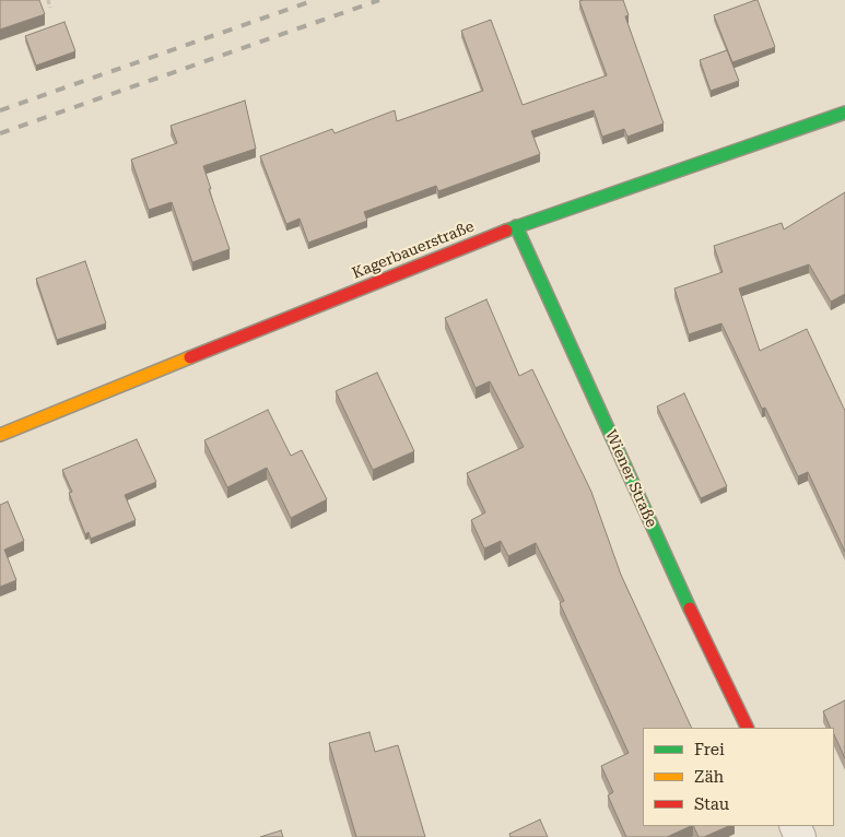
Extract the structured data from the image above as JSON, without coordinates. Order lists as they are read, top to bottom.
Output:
{
  "streets": {
    "street": ["Kagerbauerstraße", "Wiener Straße"]
  },
  "crossings": [
    ["Kagerbauerstraße", "Wiener Straße"]
  ],
  "legend": ["Frei", "Zäh", "Stau"]
}
